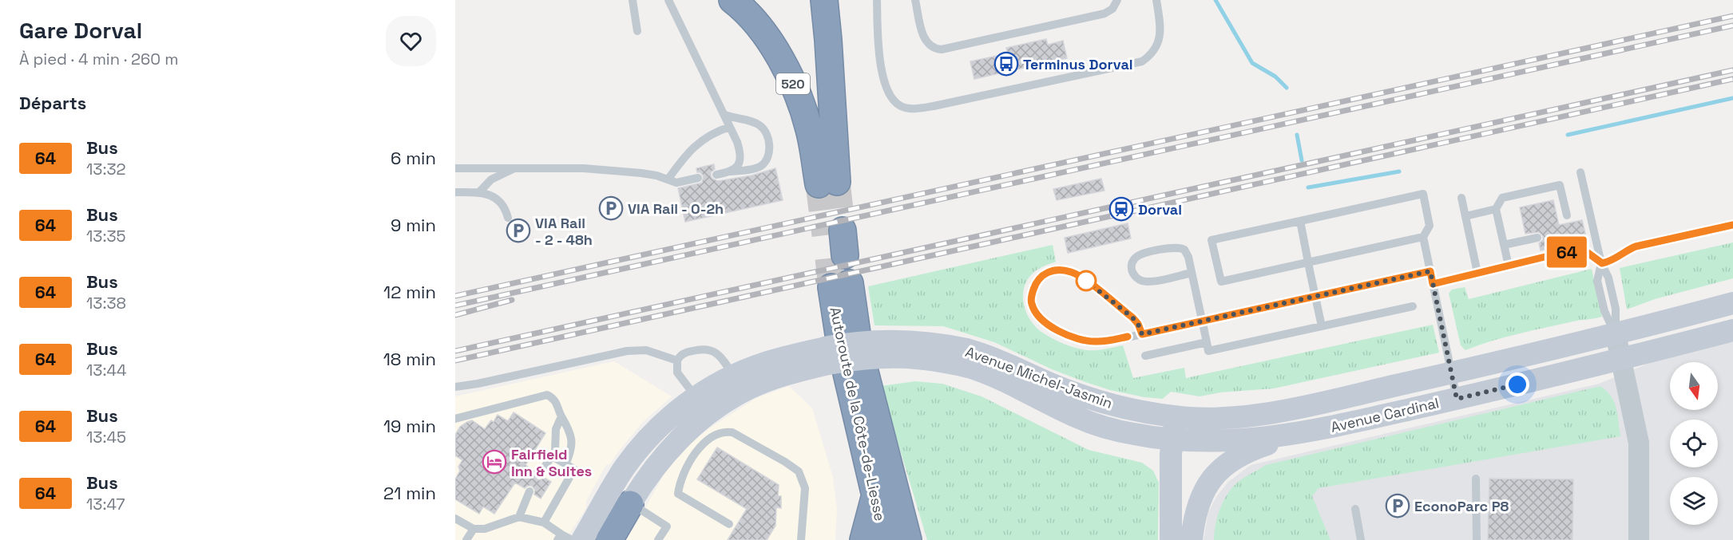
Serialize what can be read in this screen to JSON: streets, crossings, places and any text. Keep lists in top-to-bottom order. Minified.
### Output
{"streets":{"highway":["520","Autoroute de la Côte-de-Liesse"],"main road":["Avenue Michel-Jasmin","Avenue Cardinal"]},"crossings":[["Avenue Michel-Jasmin","Avenue Cardinal"]],"places":{"bus stop":["Terminus Dorval"],"parking":["VIA Rail - 0-2h","VIA Rail - 2 - 48h","EconoParc P8"],"station":["Dorval"],"hotel":["Fairfield Inn & Suites"]},"lines":["bus line 64"],"north":"bottom","page":{"heading":[["Gare Dorval","À pied · 4 min · 260 m"],"Départs"],"on_map":"64","list":[{"mark":"64","name":"Bus","note":"13:32","value":"6 min"},{"mark":"64","name":"Bus","note":"13:35","value":"9 min"},{"mark":"64","name":"Bus","note":"13:38","value":"12 min"},{"mark":"64","name":"Bus","note":"13:44","value":"18 min"},{"mark":"64","name":"Bus","note":"13:45","value":"19 min"},{"mark":"64","name":"Bus","note":"13:47","value":"21 min"}]}}
